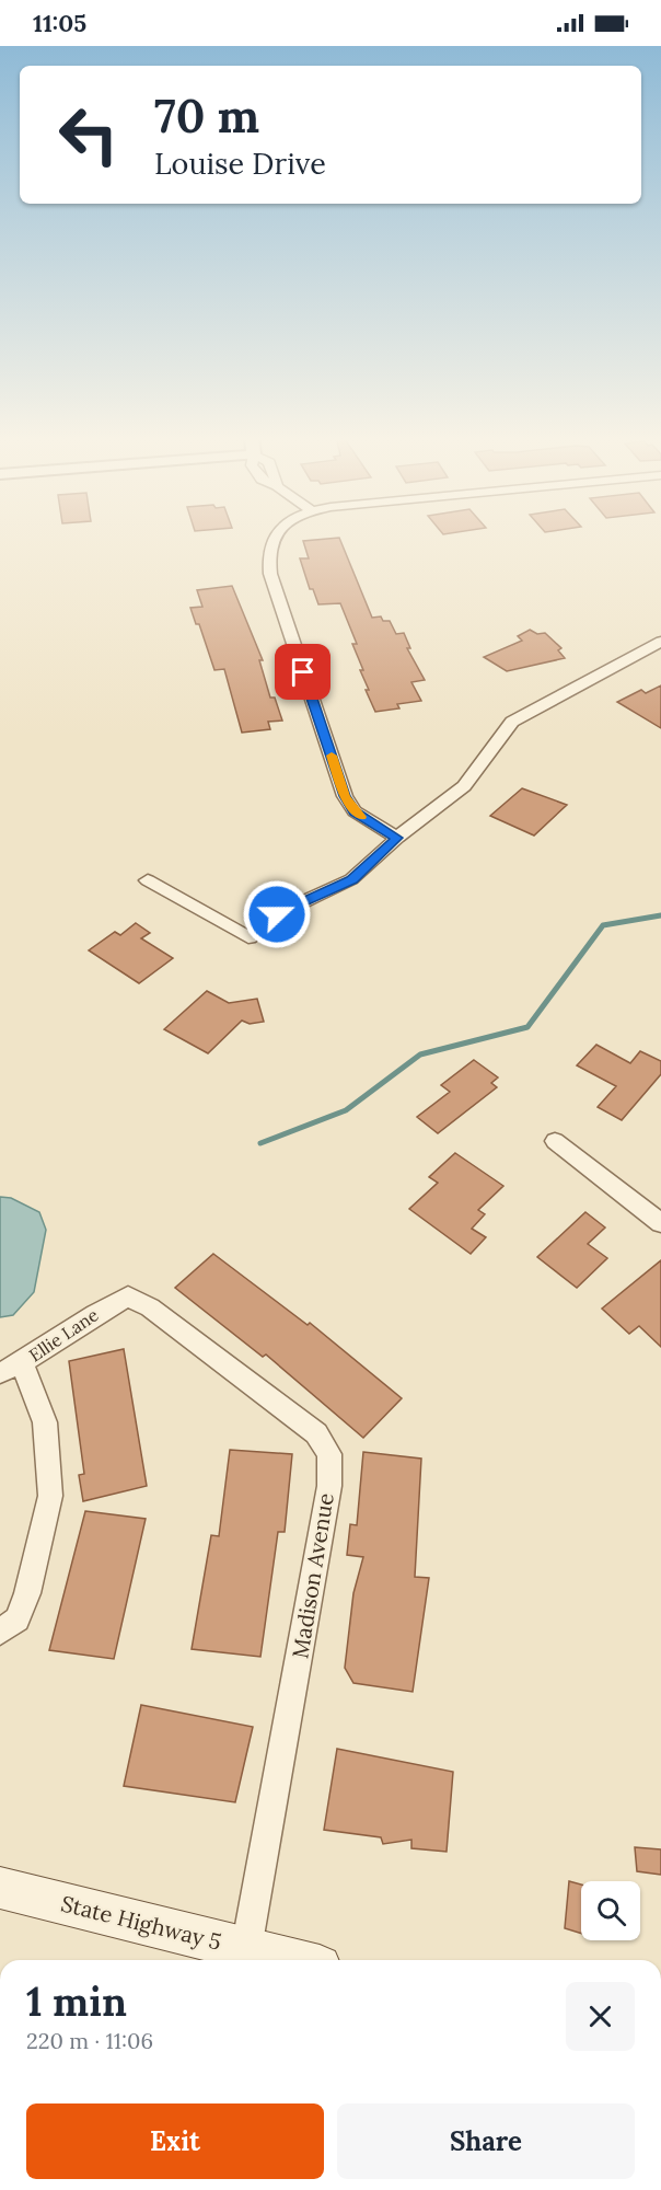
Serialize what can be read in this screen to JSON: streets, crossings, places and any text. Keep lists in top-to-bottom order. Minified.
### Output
{"streets":{"main road":["State Highway 5"],"street":["Ellie Lane","Madison Avenue"]},"crossings":[["Ellie Lane","Madison Avenue"],["Madison Avenue","State Highway 5"]],"page":{"status":"11:05","turn":["70 m","Louise Drive"],"heading":["1 min","220 m · 11:06"],"buttons":["Exit","Share"]}}
